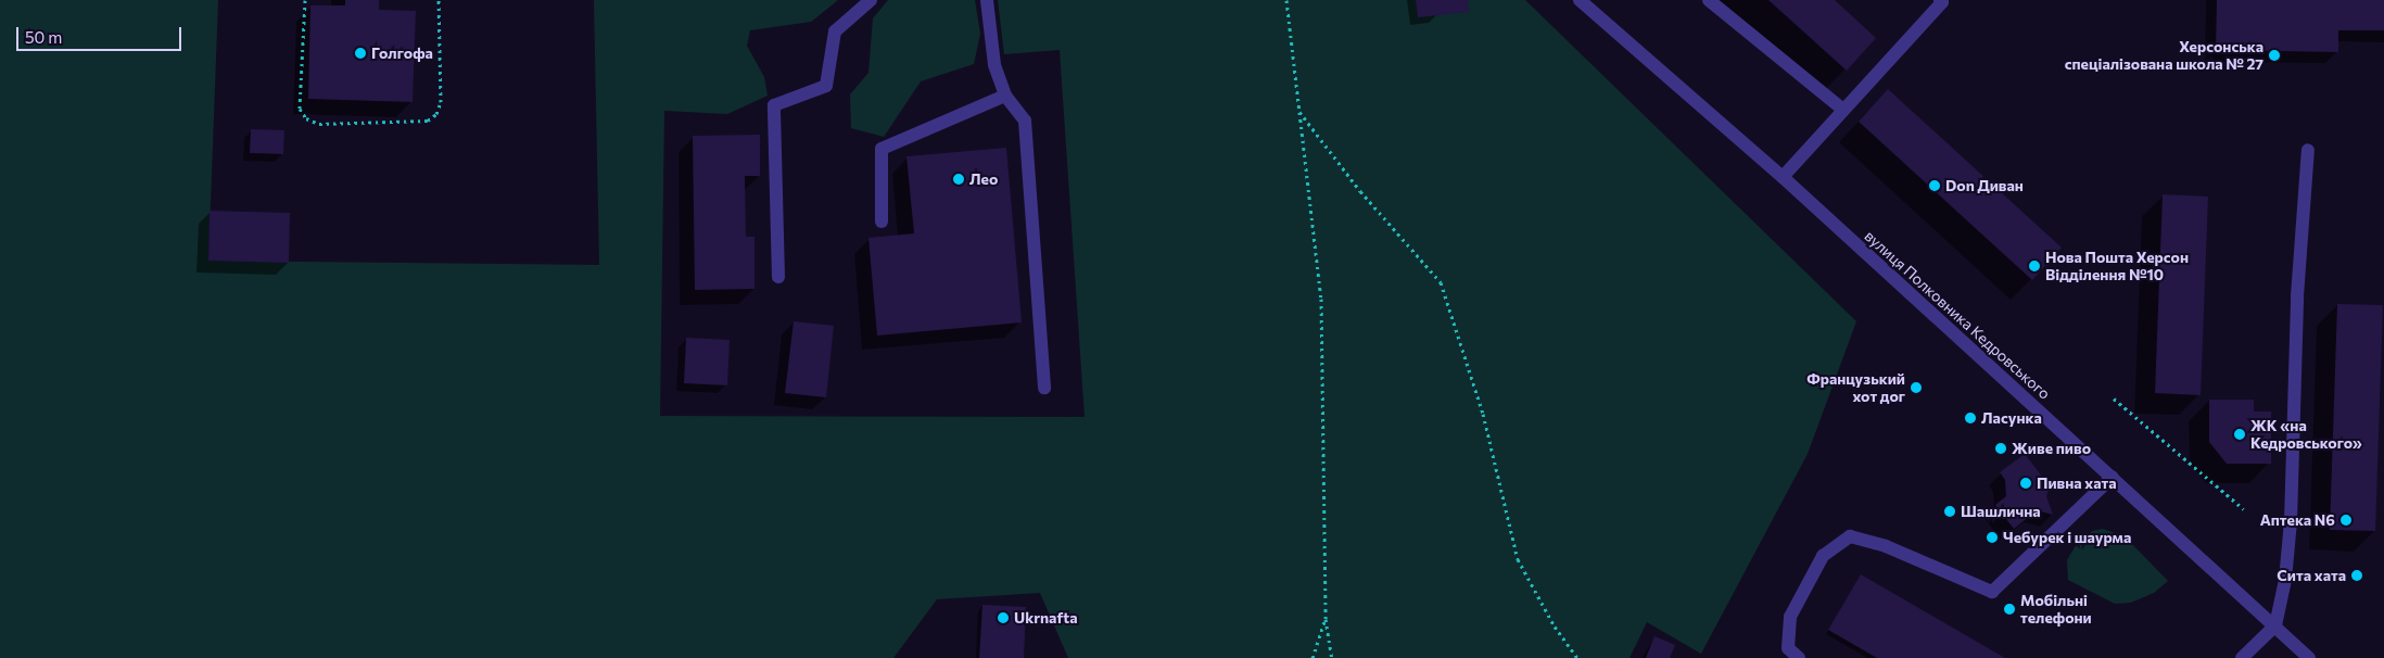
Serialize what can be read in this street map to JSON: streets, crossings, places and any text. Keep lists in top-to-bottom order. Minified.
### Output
{"streets":{"street":["вулиця Полковника Кедровського"]},"places":["Голгофа","Херсонська спеціалізована школа № 27","Лео","Don Диван","Нова Пошта Херсон Відділення №10","Французький хот дог","Ласунка","ЖК «на Кедровського»","Живе пиво","Пивна хата","Шашлична","Аптека N6","Чебурек і шаурма","Сита хата","Мобільні телефони","Ukrnafta"],"scale_bar":"50 m"}
